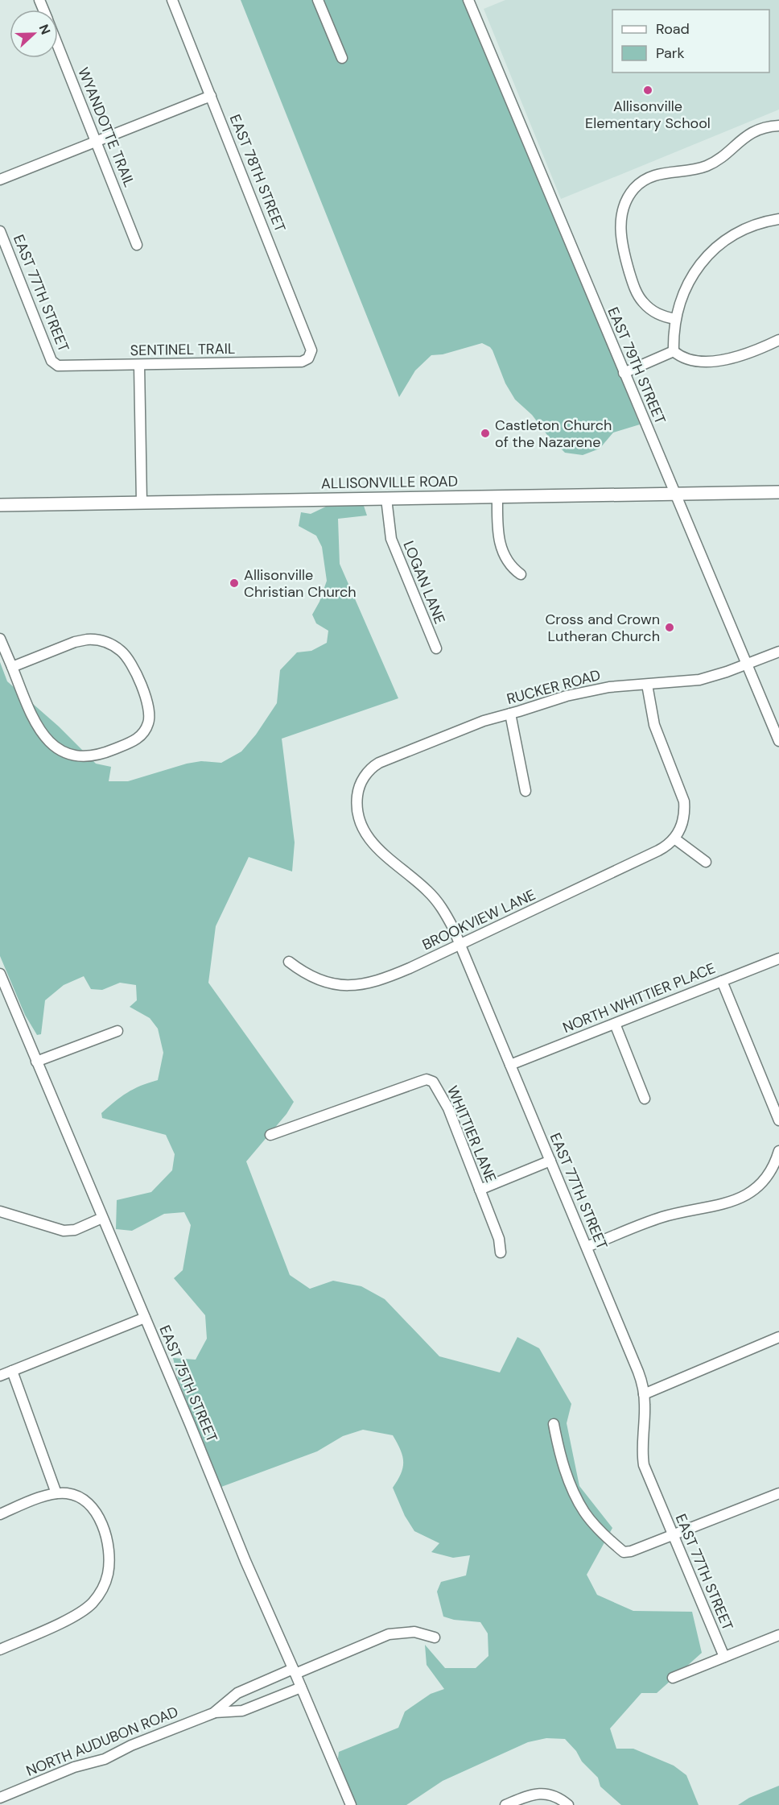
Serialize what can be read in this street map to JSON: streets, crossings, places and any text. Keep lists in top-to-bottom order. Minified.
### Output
{"streets":{"main road":["ALLISONVILLE ROAD"],"street":["WYANDOTTE TRAIL","EAST 78TH STREET","EAST 77TH STREET","SENTINEL TRAIL","EAST 79TH STREET","LOGAN LANE","RUCKER ROAD","BROOKVIEW LANE","NORTH WHITTIER PLACE","WHITTIER LANE","EAST 75TH STREET","NORTH AUDUBON ROAD"]},"crossings":[["EAST 78TH STREET","SENTINEL TRAIL"],["EAST 77TH STREET","SENTINEL TRAIL"],["EAST 77TH STREET","RUCKER ROAD"],["EAST 77TH STREET","BROOKVIEW LANE"],["EAST 77TH STREET","NORTH WHITTIER PLACE"],["EAST 79TH STREET","ALLISONVILLE ROAD"],["EAST 79TH STREET","RUCKER ROAD"],["ALLISONVILLE ROAD","LOGAN LANE"],["EAST 75TH STREET","NORTH AUDUBON ROAD"]],"places":["Allisonville Elementary School","Castleton Church of the Nazarene","Allisonville Christian Church","Cross and Crown Lutheran Church"],"legend":["Road","Park"],"north":"right"}
